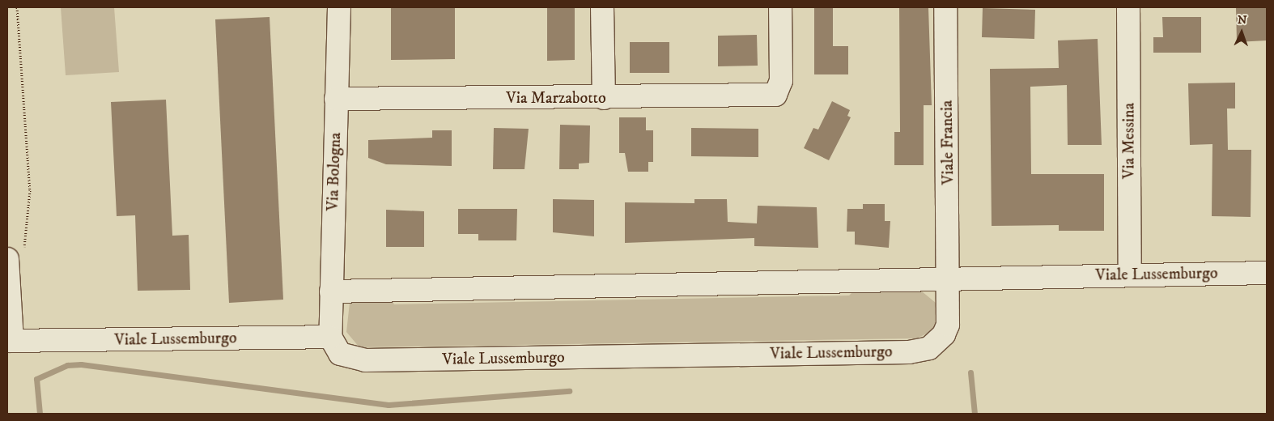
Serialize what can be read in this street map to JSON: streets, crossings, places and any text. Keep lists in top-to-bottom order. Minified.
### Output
{"streets":{"street":["Via Marzabotto","Via Messina","Viale Francia","Via Bologna","Viale Lussemburgo"]},"crossings":[["Via Marzabotto","Via Bologna"],["Via Messina","Viale Lussemburgo"],["Viale Francia","Viale Lussemburgo"],["Via Bologna","Viale Lussemburgo"]],"north":"top"}
